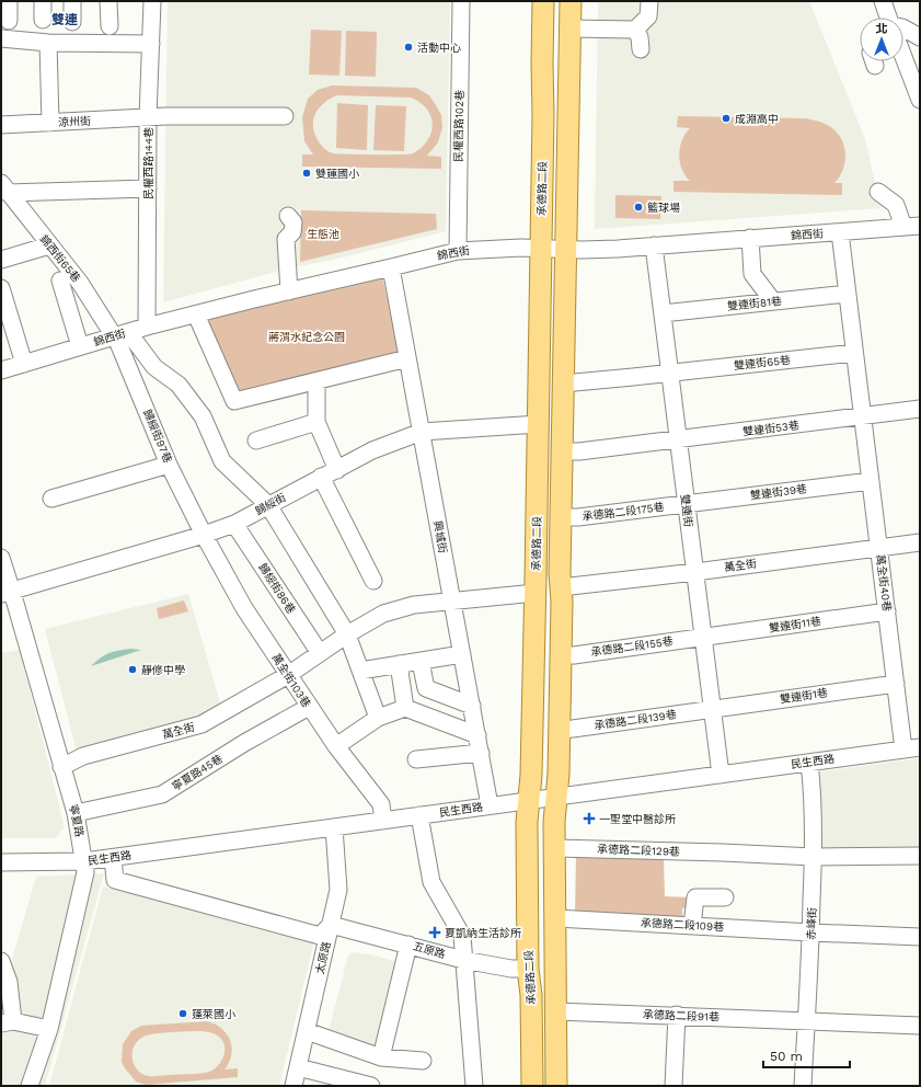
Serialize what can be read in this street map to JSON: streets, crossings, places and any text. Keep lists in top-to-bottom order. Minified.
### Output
{"streets":{"main road":["承德路二段"],"street":["涼州街","民權西路102巷","民權西路144巷","錦西街","錦西街65巷","雙連街81巷","雙連街65巷","雙連街53巷","歸綏街97巷","雙連街39巷","歸綏街","雙連街","承德路二段175巷","興城街","萬全街","萬全街40巷","歸綏街86巷","雙連街11巷","承德路二段155巷","萬全街103巷","雙連街1巷","承德路二段139巷","民生西路","寧夏路45巷","寧夏路","承德路二段129巷","赤峰街","承德路二段109巷","五原路","太原路","承德路二段91巷"]},"crossings":[["涼州街","民權西路144巷"],["民權西路102巷","錦西街"],["民權西路144巷","錦西街"],["承德路二段","錦西街"],["承德路二段","歸綏街"],["承德路二段","民生西路"],["承德路二段","五原路"],["錦西街","錦西街65巷"],["錦西街","歸綏街97巷"],["錦西街","雙連街"],["錦西街","興城街"],["錦西街","萬全街40巷"],["錦西街65巷","歸綏街97巷"],["雙連街81巷","雙連街"],["雙連街81巷","萬全街40巷"],["雙連街65巷","雙連街"],["雙連街65巷","萬全街40巷"],["雙連街53巷","雙連街"],["雙連街53巷","萬全街40巷"],["歸綏街97巷","歸綏街"],["歸綏街97巷","萬全街103巷"],["雙連街39巷","雙連街"],["雙連街39巷","承德路二段175巷"],["雙連街39巷","萬全街40巷"],["歸綏街","興城街"],["歸綏街","歸綏街86巷"],["歸綏街","萬全街103巷"],["歸綏街","寧夏路"],["雙連街","承德路二段175巷"],["雙連街","萬全街"],["雙連街","雙連街11巷"],["雙連街","承德路二段155巷"],["雙連街","雙連街1巷"],["雙連街","承德路二段139巷"],["雙連街","民生西路"],["興城街","民生西路"],["萬全街","萬全街40巷"],["萬全街","歸綏街86巷"],["萬全街","萬全街103巷"],["萬全街","寧夏路"],["萬全街40巷","雙連街11巷"],["萬全街40巷","雙連街1巷"],["萬全街40巷","民生西路"],["雙連街11巷","承德路二段155巷"],["萬全街103巷","民生西路"],["萬全街103巷","寧夏路45巷"],["雙連街1巷","承德路二段139巷"],["民生西路","寧夏路"],["民生西路","赤峰街"],["民生西路","太原路"],["寧夏路45巷","寧夏路"],["承德路二段129巷","赤峰街"],["赤峰街","承德路二段109巷"],["赤峰街","承德路二段91巷"],["五原路","太原路"]],"districts":["雙連"],"parks":["生態池","蔣渭水紀念公園"],"places":{"other":["活動中心","成淵高中","雙蓮國小","籃球場","靜修中學","蓬萊國小"],"health":["一聖堂中醫診所","夏凱納生活診所"]},"scale_bar":"50 m","north":"top"}
